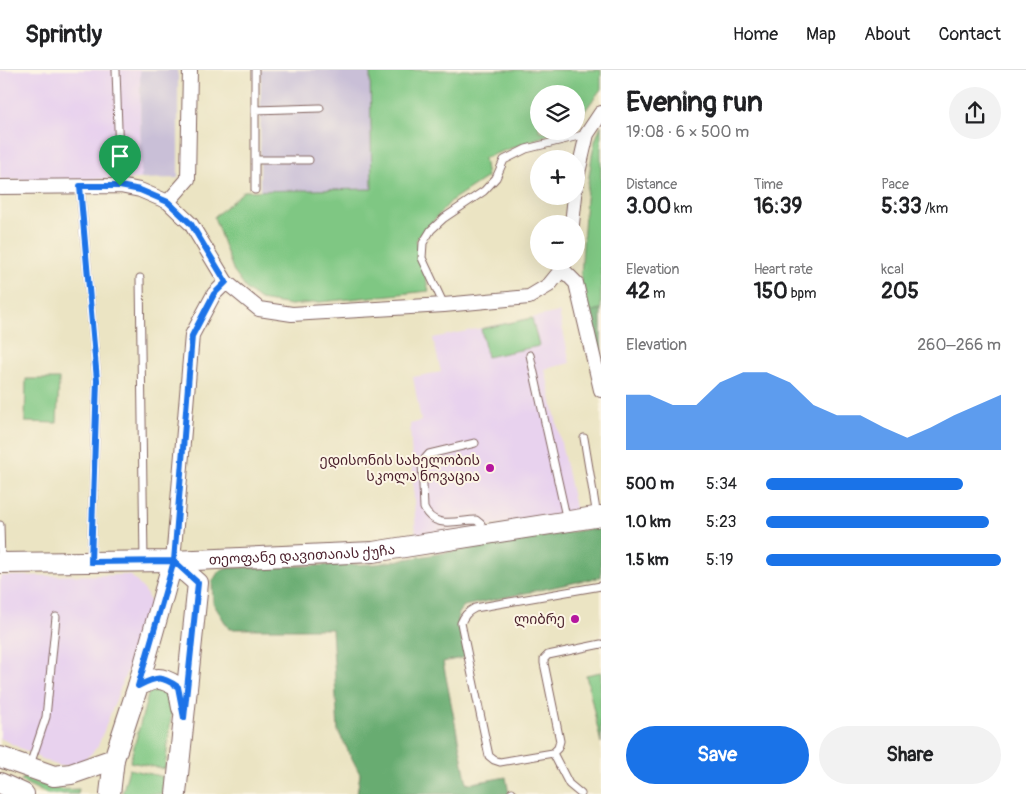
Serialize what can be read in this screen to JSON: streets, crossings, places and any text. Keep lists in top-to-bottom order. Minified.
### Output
{"streets":{"main road":["თეოფანე დავითაიას ქუჩა"]},"places":["ედისონის სახელობის სკოლა ნოვაცია","ლიბრე"],"page":{"header":"Sprintly","nav":["Home","Map","About","Contact"],"heading":["Evening run","19:08 · 6 × 500 m"],"map_buttons":["+","−"],"stats":[["Distance","3.00 km"],["Time","16:39"],["Pace","5:33 /km"],["Elevation","42 m"],["Heart rate","150 bpm"],["kcal","205"]],"chart":["Elevation","260–266 m"],"list":[{"name":"500 m","note":"5:34"},{"name":"1.0 km","note":"5:23"},{"name":"1.5 km","note":"5:19"}],"buttons":["Save","Share"]}}
